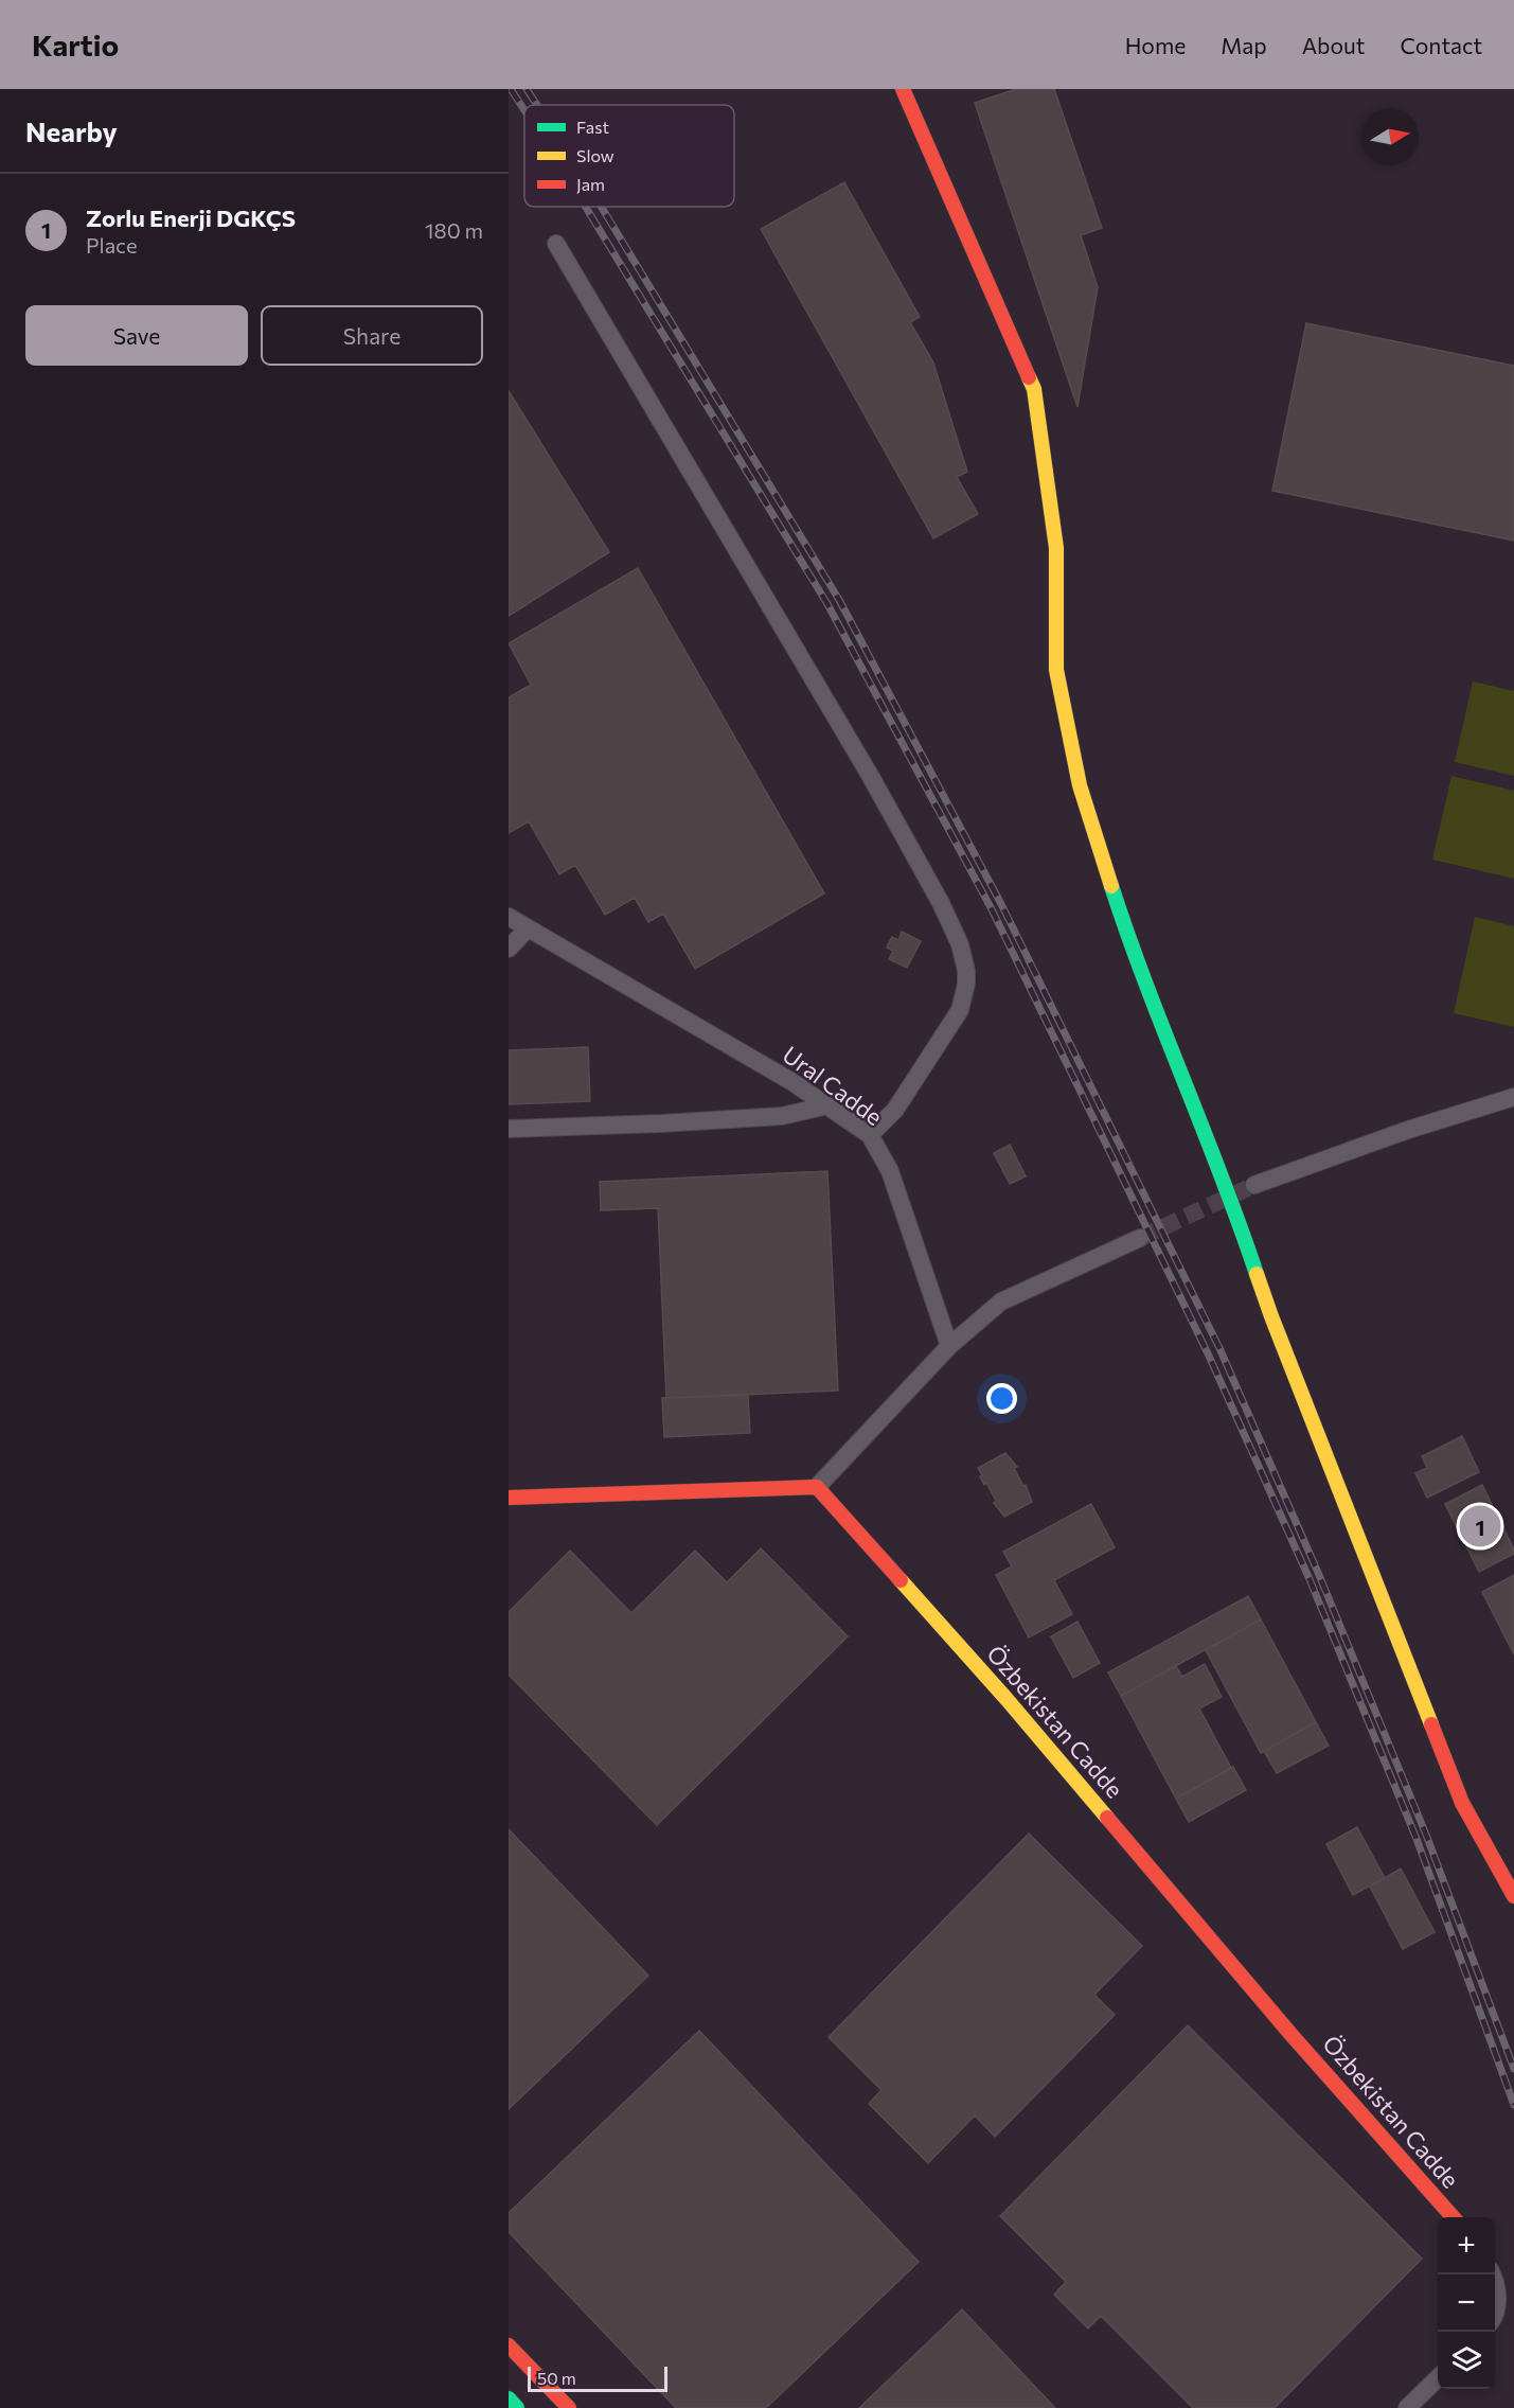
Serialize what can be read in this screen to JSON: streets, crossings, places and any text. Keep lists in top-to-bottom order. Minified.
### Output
{"streets":{"street":["Ural Cadde","Özbekistan Cadde"]},"legend":["Fast","Slow","Jam"],"scale_bar":"50 m","north":"right","page":{"header":"Kartio","nav":["Home","Map","About","Contact"],"heading":"Nearby","list":[{"mark":"1","name":"Zorlu Enerji DGKÇS","note":"Place","value":"180 m"}],"buttons":["Save","Share"],"pins":"1","map_buttons":["+","−"],"scale":"50 m"}}
